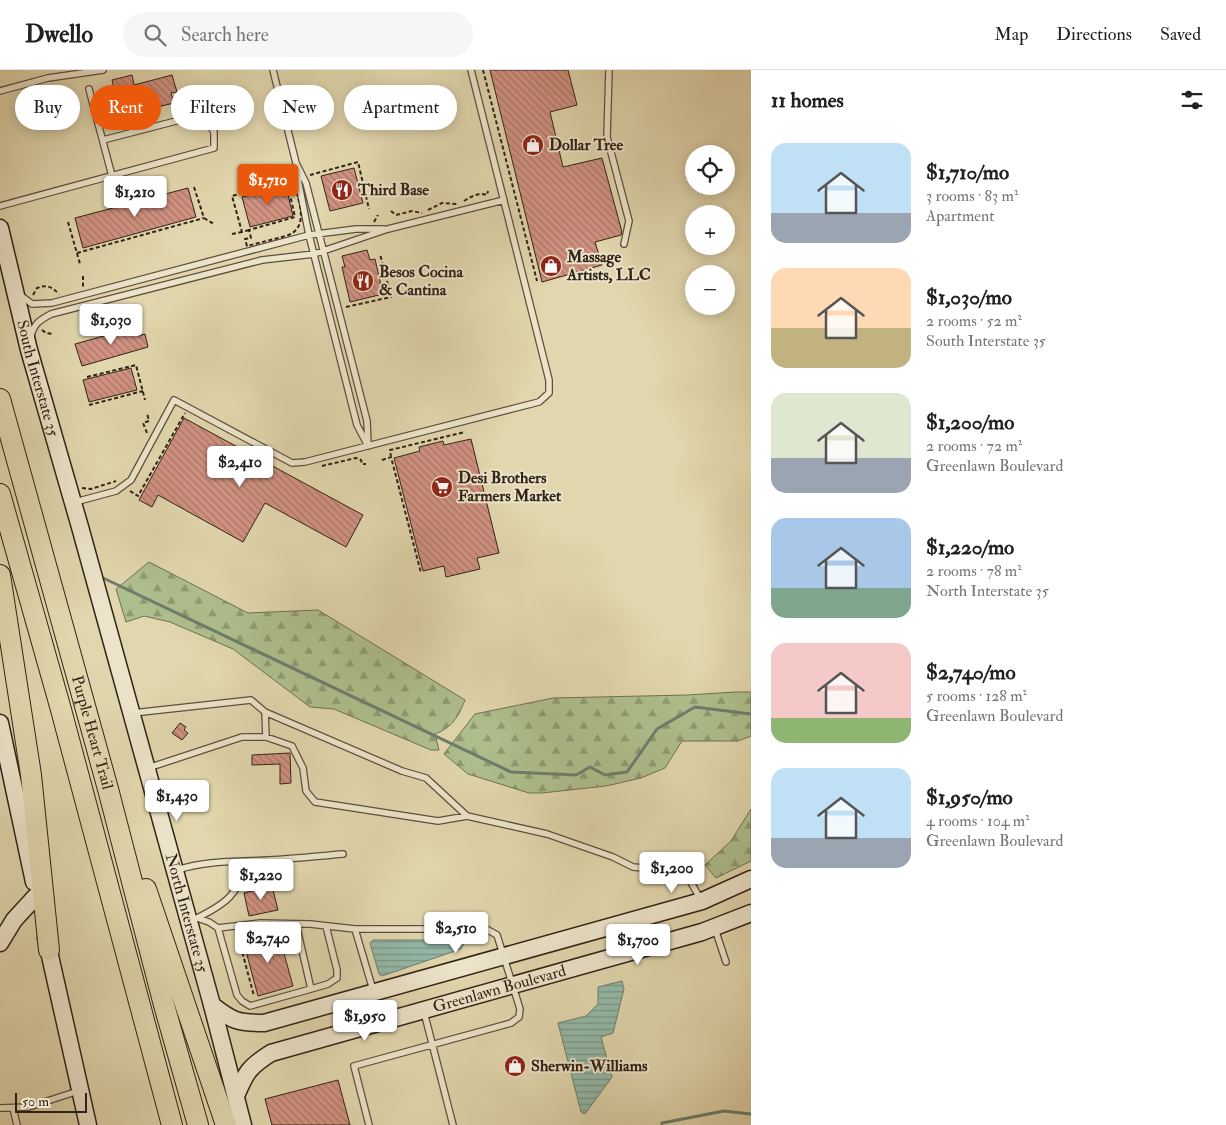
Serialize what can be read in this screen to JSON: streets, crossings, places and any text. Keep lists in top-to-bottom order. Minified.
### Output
{"streets":{"highway":["Purple Heart Trail"],"main road":["South Interstate 35","North Interstate 35","Greenlawn Boulevard"]},"crossings":[["South Interstate 35","North Interstate 35"],["North Interstate 35","Greenlawn Boulevard"]],"places":{"shop":["Dollar Tree","Massage Artists, LLC","Sherwin-Williams"],"restaurant":["Third Base","Besos Cocina & Cantina"],"supermarket":["Desi Brothers Farmers Market"]},"scale_bar":"50 m","page":{"header":"Dwello","search":"Search here","nav":["Map","Directions","Saved"],"heading":"11 homes","chip":["Buy","Rent","Filters","New","Apartment"],"list":[{"name":"$1,710/mo","note":"3 rooms · 83 m² · Apartment"},{"name":"$1,030/mo","note":"2 rooms · 52 m² · South Interstate 35"},{"name":"$1,200/mo","note":"2 rooms · 72 m² · Greenlawn Boulevard"},{"name":"$1,220/mo","note":"2 rooms · 78 m² · North Interstate 35"},{"name":"$2,740/mo","note":"5 rooms · 128 m² · Greenlawn Boulevard"},{"name":"$1,950/mo","note":"4 rooms · 104 m² · Greenlawn Boulevard"}],"map_buttons":["+","−"],"price":["$1,710","$1,210","$1,030","$2,410","$1,430","$1,200","$1,220","$2,510","$2,740","$1,700","$1,950"],"scale":"50 m"}}
